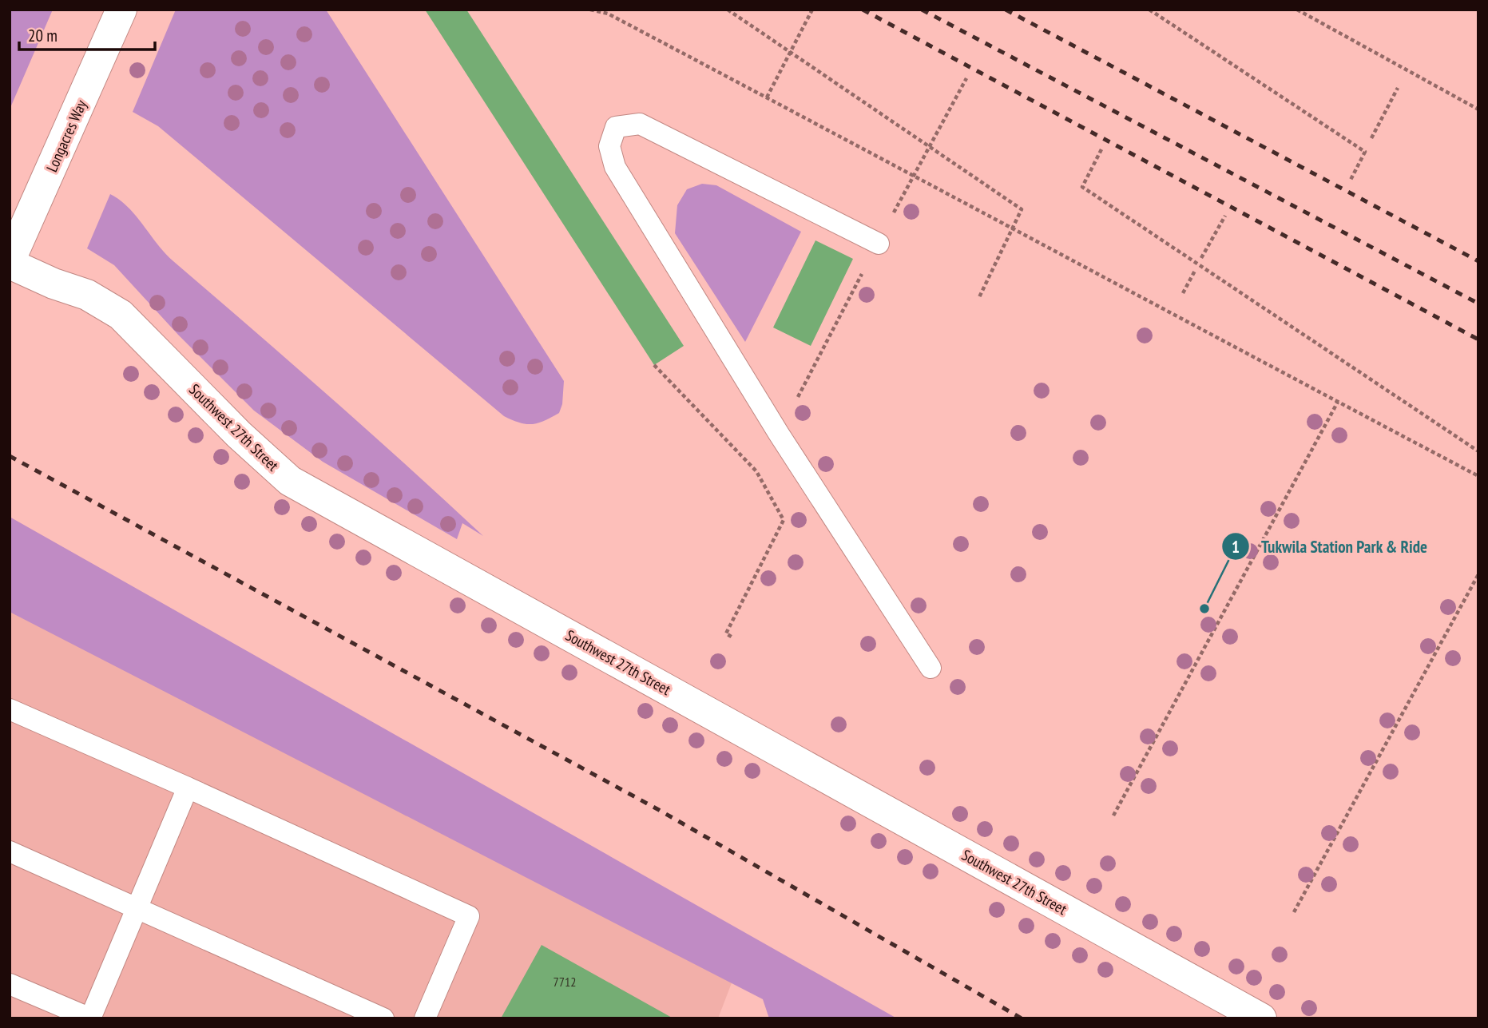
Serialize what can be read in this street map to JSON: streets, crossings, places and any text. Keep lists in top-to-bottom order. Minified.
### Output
{"streets":{"street":["Longacres Way","Southwest 27th Street"]},"crossings":[["Longacres Way","Southwest 27th Street"]],"places":["Tukwila Station Park & Ride"],"house_numbers":["7712"],"scale_bar":"20 m"}
